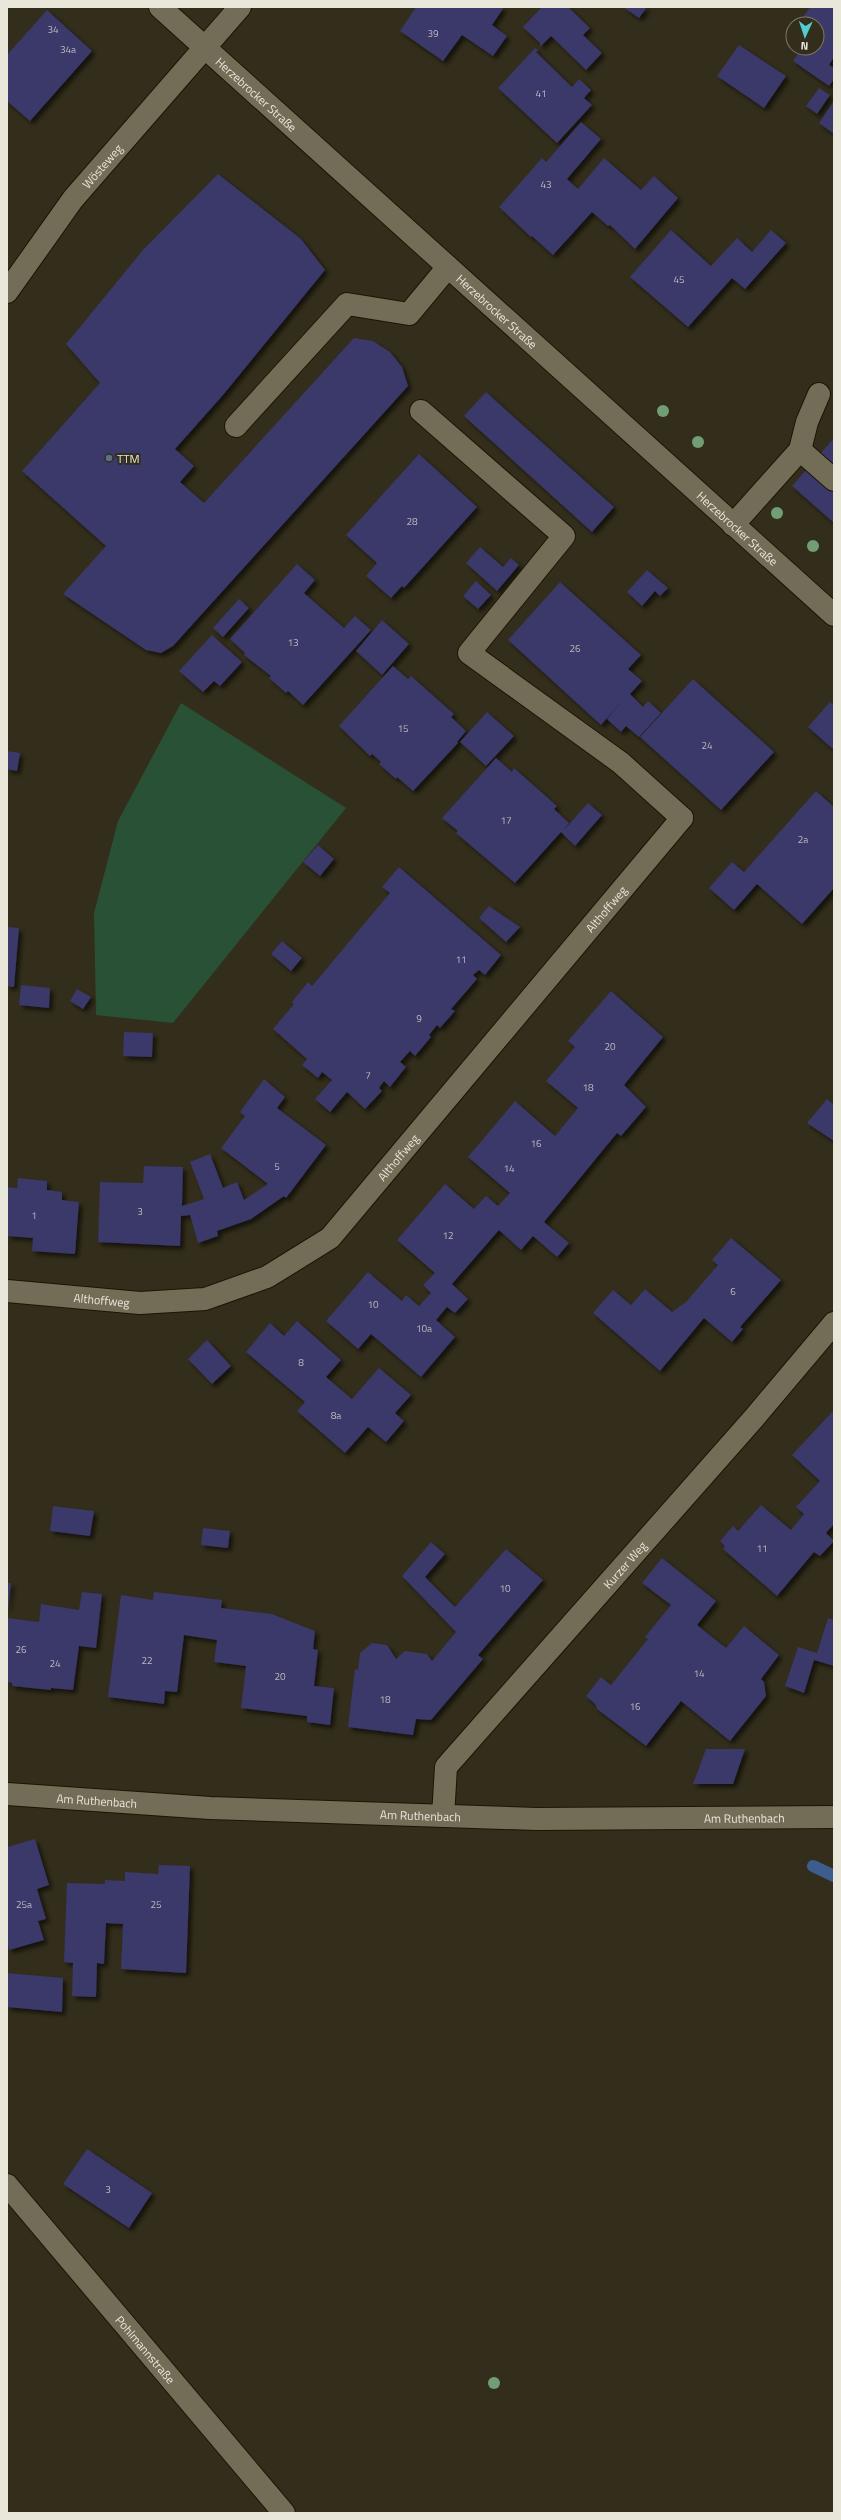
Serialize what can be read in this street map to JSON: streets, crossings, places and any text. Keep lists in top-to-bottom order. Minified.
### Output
{"streets":{"street":["Herzebrocker Straße","Wösteweg","Althoffweg","Kurzer Weg","Am Ruthenbach","Pohlmannstraße"]},"crossings":[["Herzebrocker Straße","Wösteweg"],["Kurzer Weg","Am Ruthenbach"]],"places":["TTM"],"house_numbers":["34","39","34a","41","43","45","28","13","26","15","24","17","2a","11","9","20","7","18","16","5","14","3","1","12","6","10","10a","8","8a","11","10","26","22","24","14","20","18","16","25a","25","3"],"north":"bottom"}
